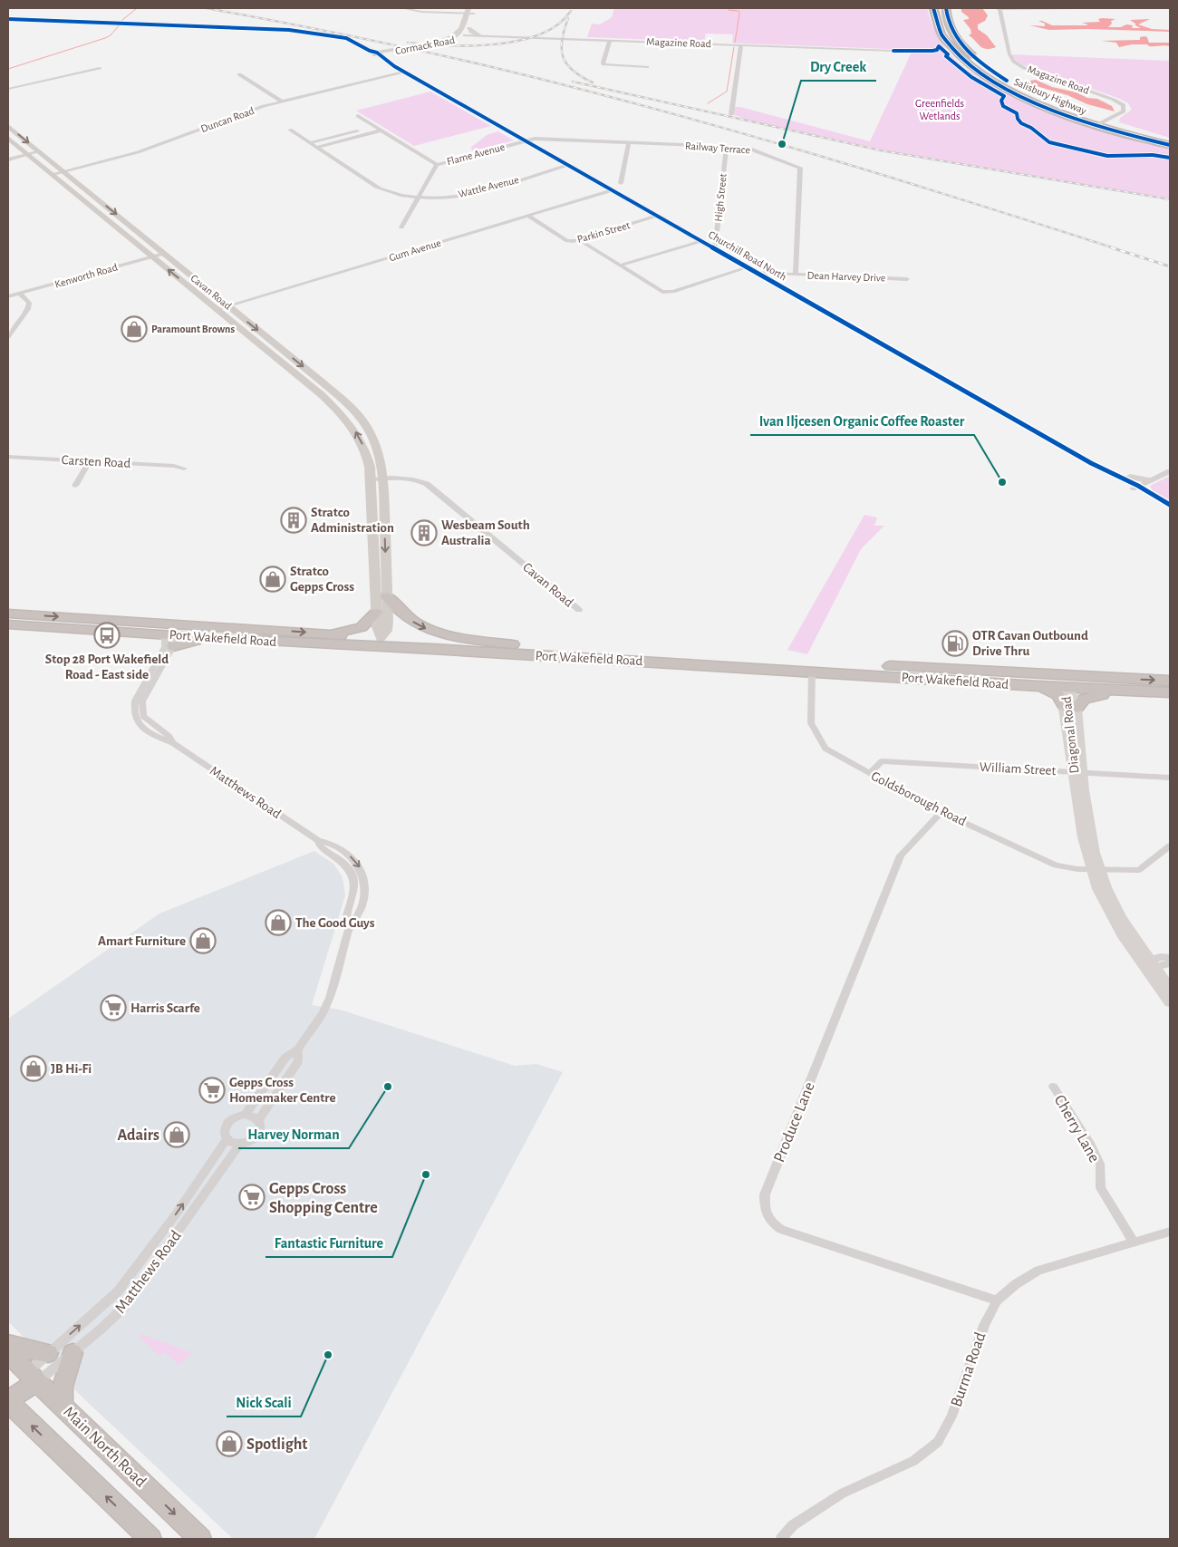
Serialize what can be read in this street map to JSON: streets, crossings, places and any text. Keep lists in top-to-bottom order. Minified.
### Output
{"streets":{"highway":["Salisbury Highway","Port Wakefield Road","Main North Road"],"main road":["Cavan Road"],"street":["Magazine Road","Cormack Road","Duncan Road","Railway Terrace","Flame Avenue","Wattle Avenue","High Street","Parkin Street","Gum Avenue","Churchill Road North","Kenworth Road","Dean Harvey Drive","Carsten Road","Diagonal Road","William Street","Matthews Road","Goldsborough Road","Produce Lane","Cherry Lane","Burma Road"]},"crossings":[["Magazine Road","Cormack Road"],["Magazine Road","Salisbury Highway"],["Cormack Road","Churchill Road North"],["Duncan Road","Churchill Road North"],["Duncan Road","Cavan Road"],["Railway Terrace","Flame Avenue"],["Railway Terrace","High Street"],["Railway Terrace","Churchill Road North"],["Railway Terrace","Dean Harvey Drive"],["Flame Avenue","Churchill Road North"],["Wattle Avenue","Churchill Road North"],["High Street","Churchill Road North"],["Parkin Street","Gum Avenue"],["Parkin Street","Churchill Road North"],["Gum Avenue","Churchill Road North"],["Gum Avenue","Cavan Road"],["Churchill Road North","Dean Harvey Drive"],["Kenworth Road","Cavan Road"],["Cavan Road","Port Wakefield Road"],["Port Wakefield Road","Diagonal Road"],["Port Wakefield Road","Matthews Road"],["Port Wakefield Road","Goldsborough Road"],["Diagonal Road","William Street"],["Diagonal Road","Goldsborough Road"],["William Street","Goldsborough Road"],["Matthews Road","Main North Road"],["Goldsborough Road","Produce Lane"],["Produce Lane","Burma Road"],["Cherry Lane","Burma Road"]],"parks":["Greenfields Wetlands"],"places":{"other":["Dry Creek","Ivan Iljcesen Organic Coffee Roaster","Harvey Norman","Fantastic Furniture","Nick Scali"],"shop":["Paramount Browns","Stratco Gepps Cross","The Good Guys","Amart Furniture","JB Hi-Fi","Adairs","Spotlight"],"building":["Stratco Administration","Wesbeam South Australia"],"bus stop":["Stop 28 Port Wakefield Road - East side"],"fuel station":["OTR Cavan Outbound Drive Thru"],"supermarket":["Harris Scarfe","Gepps Cross Homemaker Centre","Gepps Cross Shopping Centre"]}}
